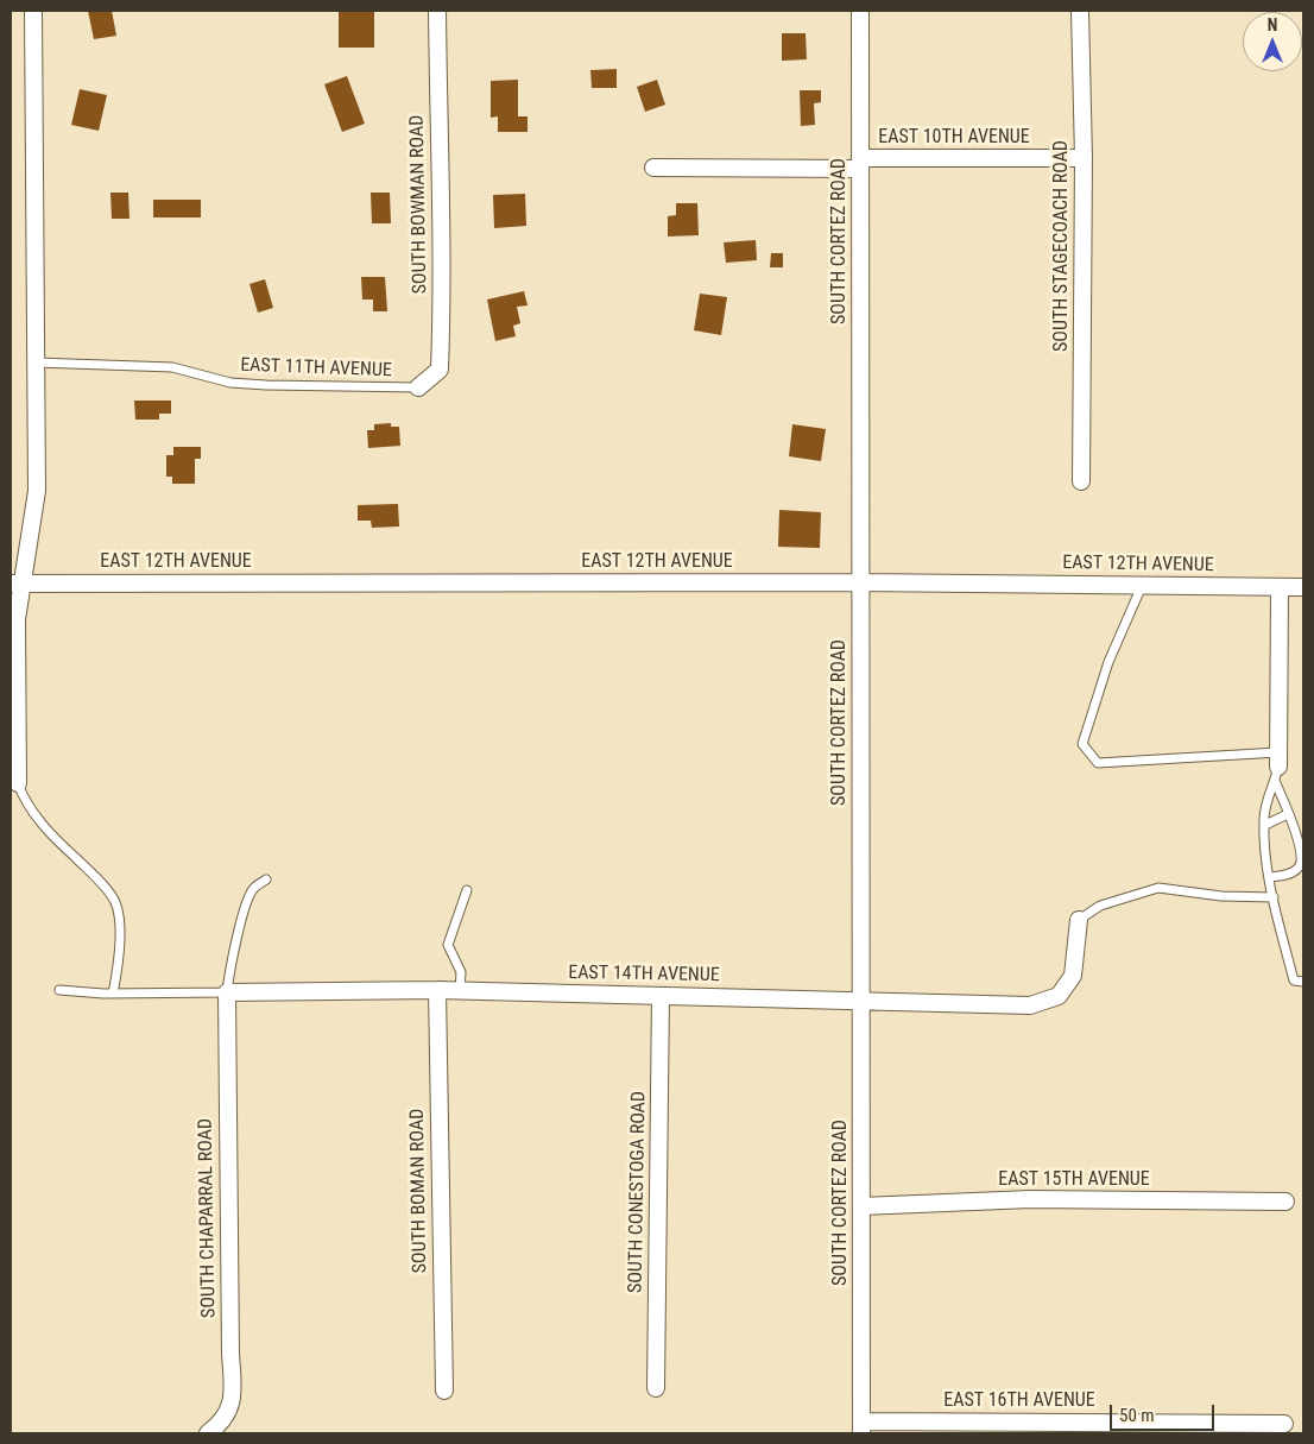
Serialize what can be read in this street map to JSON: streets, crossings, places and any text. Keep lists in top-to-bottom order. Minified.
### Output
{"streets":{"street":["EAST 10TH AVENUE","SOUTH BOWMAN ROAD","SOUTH CORTEZ ROAD","SOUTH STAGECOACH ROAD","EAST 12TH AVENUE","EAST 14TH AVENUE","EAST 15TH AVENUE","SOUTH BOMAN ROAD","SOUTH CONESTOGA ROAD","SOUTH CHAPARRAL ROAD","EAST 16TH AVENUE"],"lane":["EAST 11TH AVENUE"]},"crossings":[["EAST 10TH AVENUE","SOUTH CORTEZ ROAD"],["EAST 10TH AVENUE","SOUTH STAGECOACH ROAD"],["SOUTH BOWMAN ROAD","EAST 11TH AVENUE"],["SOUTH CORTEZ ROAD","EAST 12TH AVENUE"],["SOUTH CORTEZ ROAD","EAST 14TH AVENUE"],["SOUTH CORTEZ ROAD","EAST 15TH AVENUE"],["SOUTH CORTEZ ROAD","EAST 16TH AVENUE"],["EAST 14TH AVENUE","SOUTH BOMAN ROAD"],["EAST 14TH AVENUE","SOUTH CONESTOGA ROAD"],["EAST 14TH AVENUE","SOUTH CHAPARRAL ROAD"]],"scale_bar":"50 m","north":"top"}
